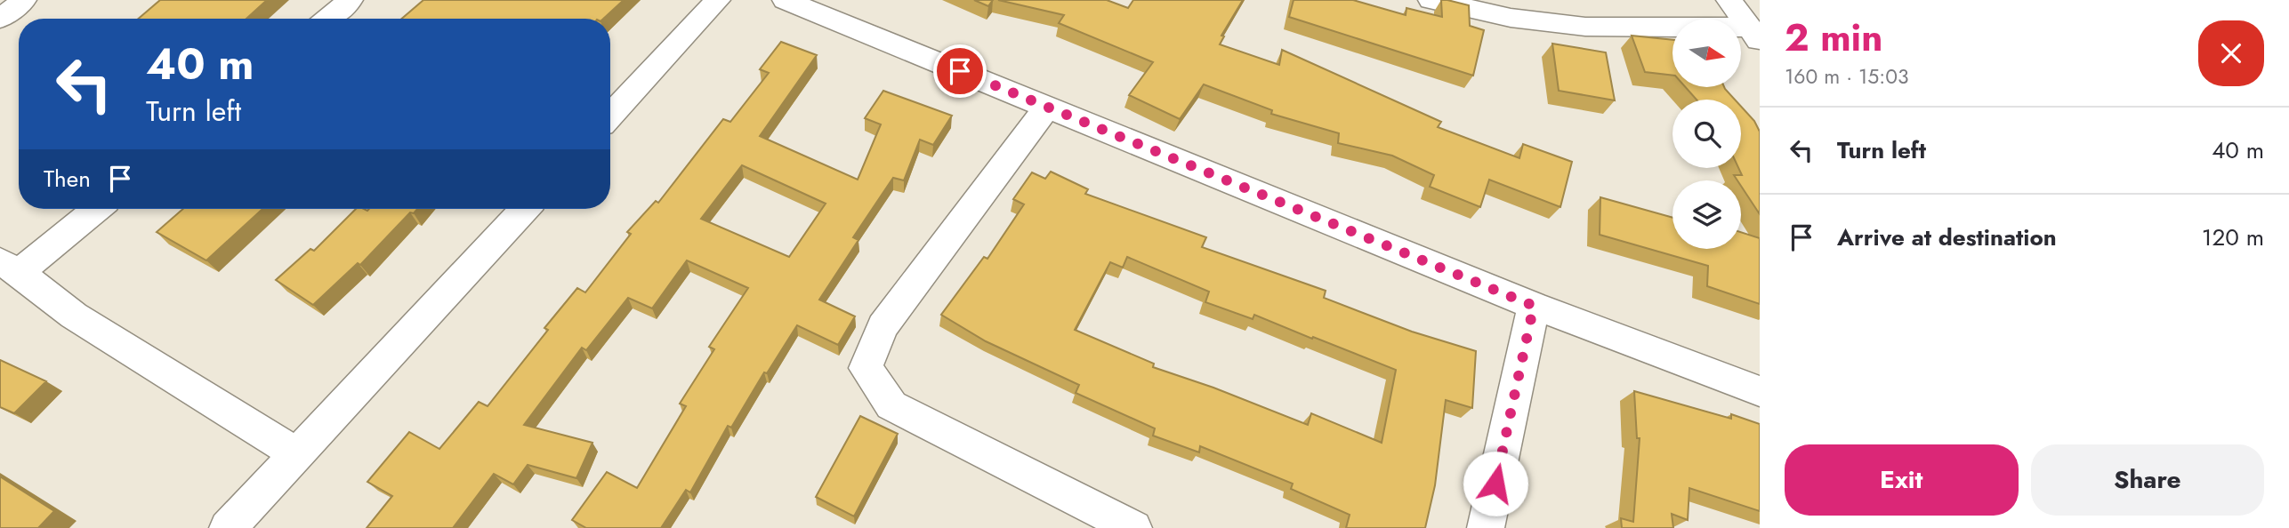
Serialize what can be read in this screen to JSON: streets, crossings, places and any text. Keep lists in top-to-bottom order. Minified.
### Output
{"north":"right","page":{"heading":["2 min","160 m · 15:03"],"turn":["40 m","Turn left"],"list":[{"name":"Turn left","value":"40 m"},{"name":"Arrive at destination","value":"120 m"}],"then":"Then","buttons":["Exit","Share"]}}
